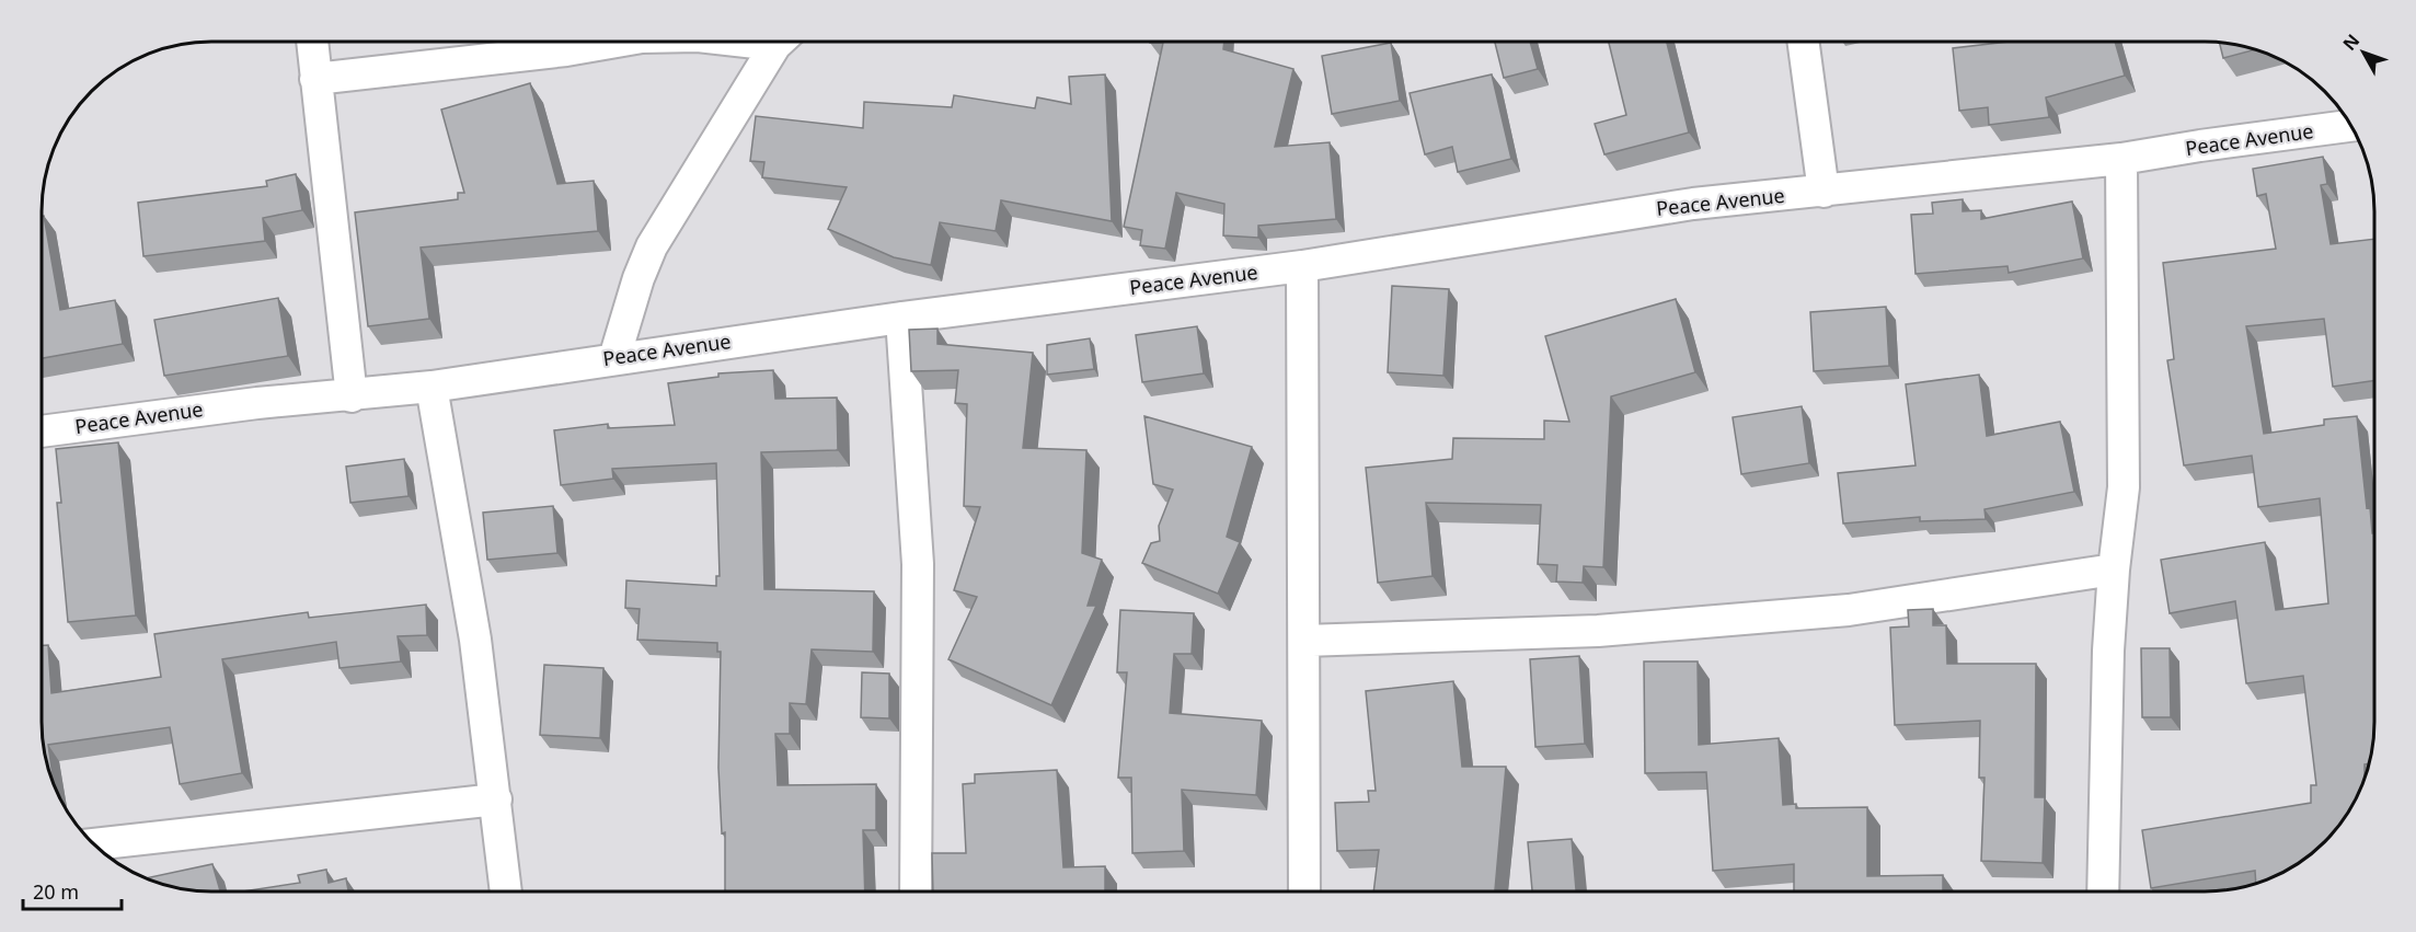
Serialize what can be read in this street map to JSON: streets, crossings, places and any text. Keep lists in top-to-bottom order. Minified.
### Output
{"streets":{"street":["Peace Avenue"]},"scale_bar":"20 m","north":"top left"}
